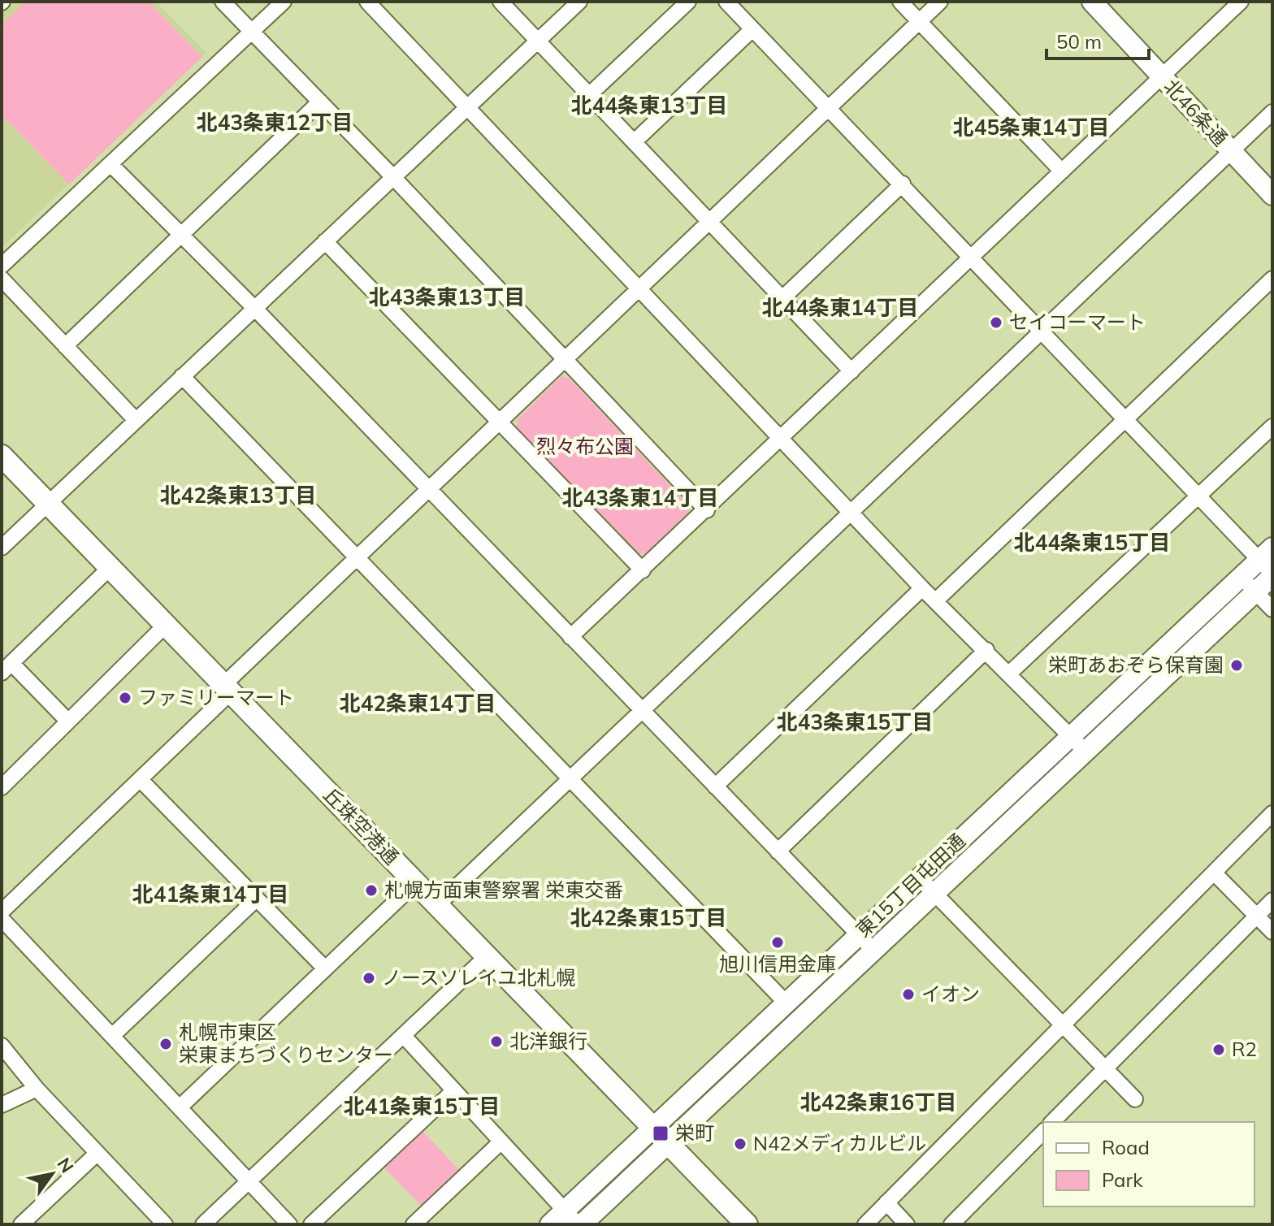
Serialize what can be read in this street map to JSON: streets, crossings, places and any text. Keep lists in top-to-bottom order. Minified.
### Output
{"streets":{"main road":["丘珠空港通"],"street":["北46条通","東15丁目屯田通"]},"crossings":[["丘珠空港通","東15丁目屯田通"]],"districts":["北44条東13丁目","北43条東12丁目","北45条東14丁目","北43条東13丁目","北44条東14丁目","北42条東13丁目","北43条東14丁目","北44条東15丁目","北42条東14丁目","北43条東15丁目","北41条東14丁目","北42条東15丁目","北42条東16丁目","北41条東15丁目"],"parks":["烈々布公園"],"places":{"other":["セイコーマート","栄町あおぞら保育園","ファミリーマート","札幌方面東警察署 栄東交番","旭川信用金庫","ノースソレイユ北札幌","イオン","北洋銀行","札幌市東区 栄東まちづくりセンター","R2","N42メディカルビル"],"transit":["栄町"]},"legend":["Road","Park"],"scale_bar":"50 m","north":"top right"}
